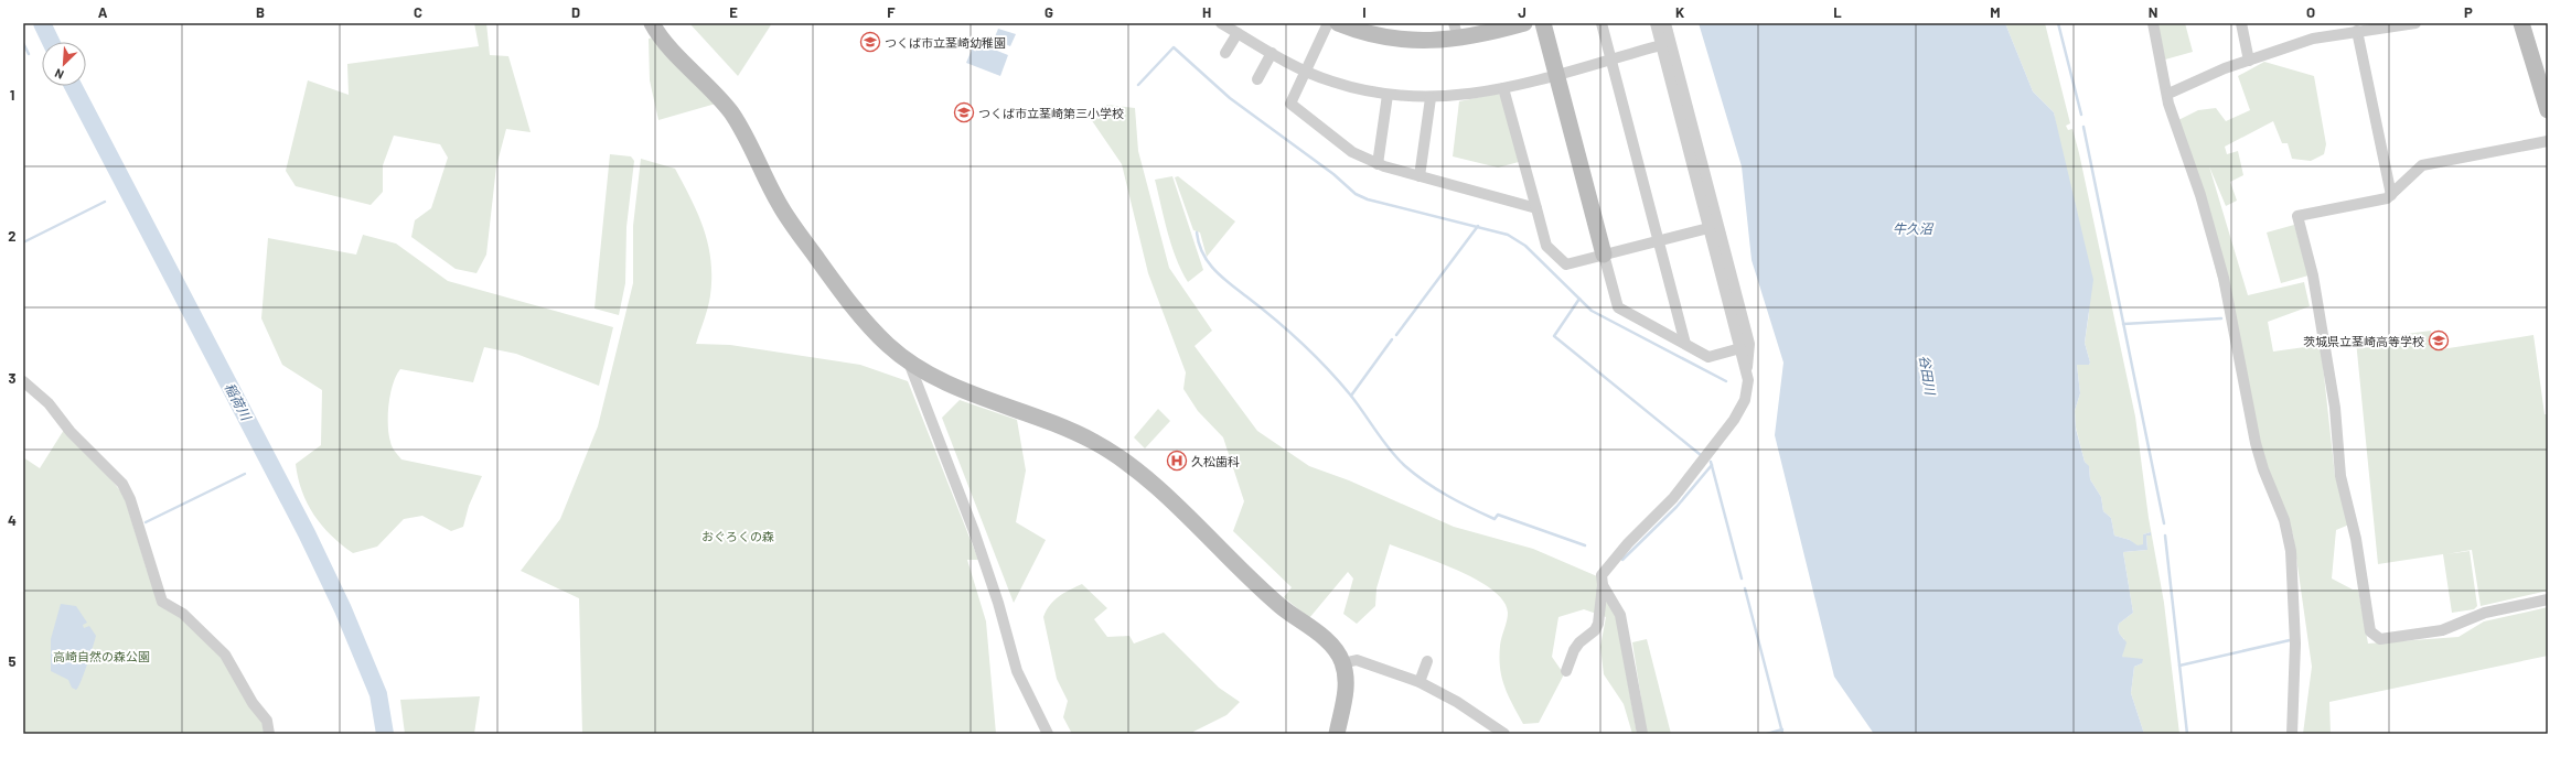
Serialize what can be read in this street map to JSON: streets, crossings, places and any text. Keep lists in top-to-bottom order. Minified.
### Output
{"water":["牛久沼","谷田川","稲荷川"],"parks":["おぐろくの森","高崎自然の森公園"],"places":{"school or university":["つくば市立茎崎幼稚園","つくば市立茎崎第三小学校","茨城県立茎崎高等学校"],"hospital":["久松歯科"]},"north":"bottom left","grid":{"columns":["A","B","C","D","E","F","G","H","I","J","K","L","M","N","O","P"],"rows":["1","2","3","4","5"]}}
